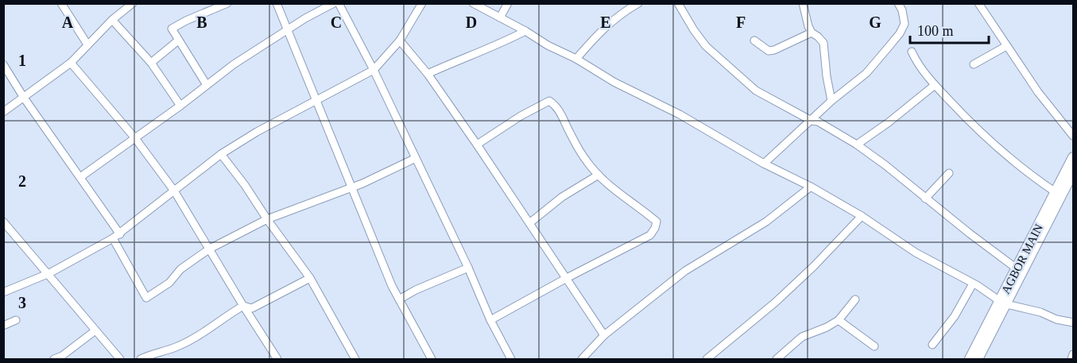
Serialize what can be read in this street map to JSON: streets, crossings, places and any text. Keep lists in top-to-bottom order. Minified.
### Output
{"streets":{"main road":["AGBOR MAIN"]},"scale_bar":"100 m","grid":{"columns":["A","B","C","D","E","F","G"],"rows":["1","2","3"]}}
